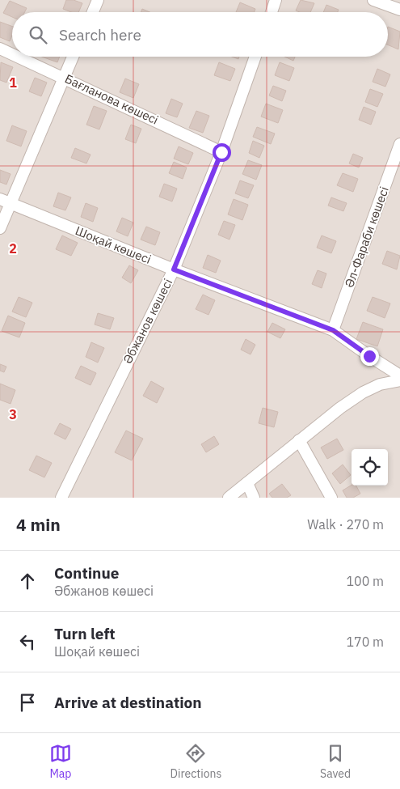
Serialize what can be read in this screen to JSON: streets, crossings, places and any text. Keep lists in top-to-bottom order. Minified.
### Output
{"streets":{"street":["Бағланова көшесі","Әл-Фараби көшесі","Шоқай көшесі","Әбжанов көшесі"]},"crossings":[["Бағланова көшесі","Әбжанов көшесі"],["Әл-Фараби көшесі","Шоқай көшесі"],["Шоқай көшесі","Әбжанов көшесі"]],"page":{"search":"Search here","heading":["4 min","Walk · 270 m"],"list":[["Continue","Әбжанов көшесі","100 m"],["Turn left","Шоқай көшесі","170 m"],"Arrive at destination"],"nav":["Map","Directions","Saved"]},"grid":{"rows":["1","2","3"]}}
